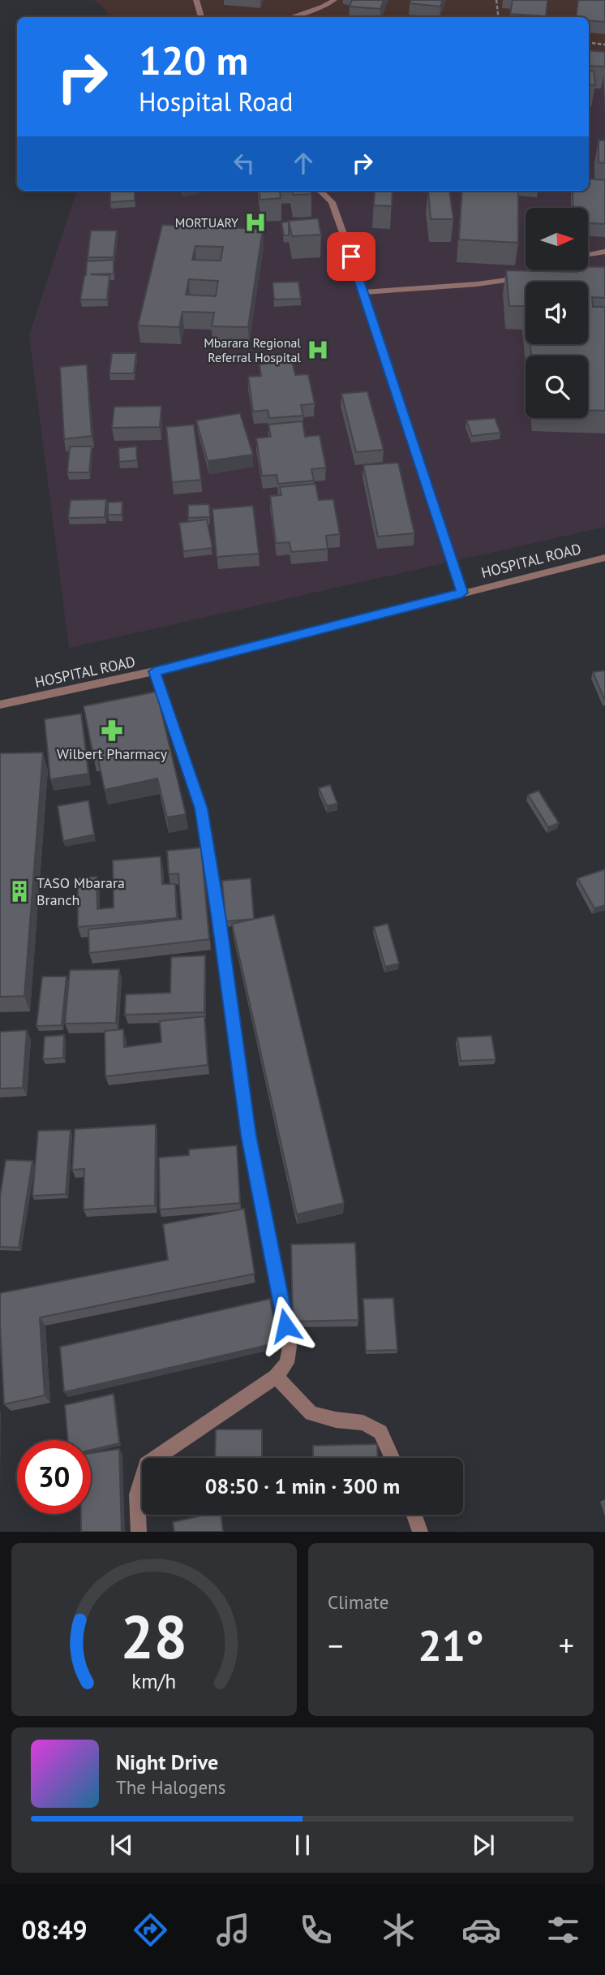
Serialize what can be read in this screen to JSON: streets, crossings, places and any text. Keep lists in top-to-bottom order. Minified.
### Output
{"streets":{"street":["HOSPITAL ROAD"]},"places":{"hospital":["MORTUARY","Mbarara Regional Referral Hospital"],"pharmacy":["Wilbert Pharmacy"],"building":["TASO Mbarara Branch"]},"north":"right","page":{"turn":["120 m","Hospital Road"],"limit":"30","trip":"08:50 · 1 min · 300 m","tile":"Climate","heat":["−","21°","+"],"song":["Night Drive","The Halogens"],"tabs":"08:49","gauge":["28","km/h"]}}
